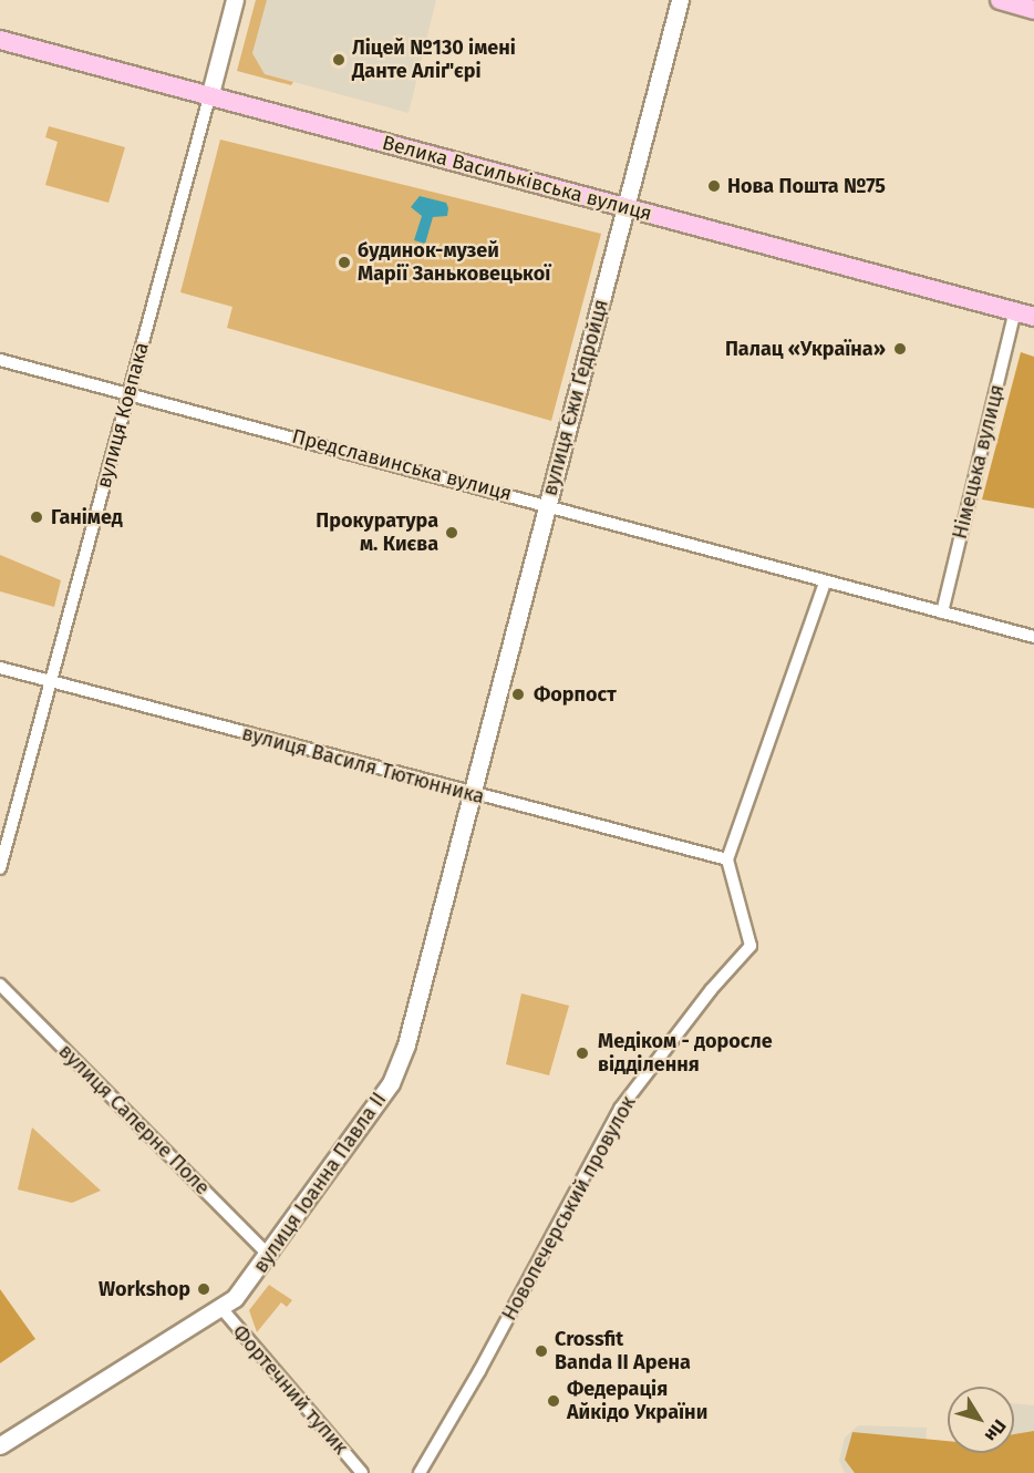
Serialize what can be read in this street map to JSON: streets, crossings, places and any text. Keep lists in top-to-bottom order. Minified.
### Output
{"streets":{"main road":["Велика Васильківська вулиця"],"street":["вулиця Єжи Ґедройця","вулиця Ковпака","Німецька вулиця","Предславинська вулиця","вулиця Василя Тютюнника","вулиця Саперне Поле","вулиця Іоанна Павла II","Новопечерський провулок","Фортечний тупик"]},"crossings":[["Велика Васильківська вулиця","вулиця Єжи Ґедройця"],["Велика Васильківська вулиця","вулиця Ковпака"],["Велика Васильківська вулиця","Німецька вулиця"],["вулиця Єжи Ґедройця","Предславинська вулиця"],["вулиця Єжи Ґедройця","вулиця Василя Тютюнника"],["вулиця Єжи Ґедройця","вулиця Іоанна Павла II"],["вулиця Ковпака","Предславинська вулиця"],["вулиця Ковпака","вулиця Василя Тютюнника"],["Німецька вулиця","Предславинська вулиця"],["вулиця Василя Тютюнника","вулиця Іоанна Павла II"],["вулиця Василя Тютюнника","Новопечерський провулок"],["вулиця Саперне Поле","вулиця Іоанна Павла II"],["вулиця Іоанна Павла II","Фортечний тупик"]],"places":["Ліцей №130 імені Данте Аліґ'єрі","Нова Пошта №75","будинок-музей Марії Заньковецької","Палац «Україна»","Ганімед","Прокуратура м. Києва","Форпост","Медіком - доросле відділення","Workshop","Crossfit Banda II Арена","Федерація Айкідо України"],"north":"bottom right"}
